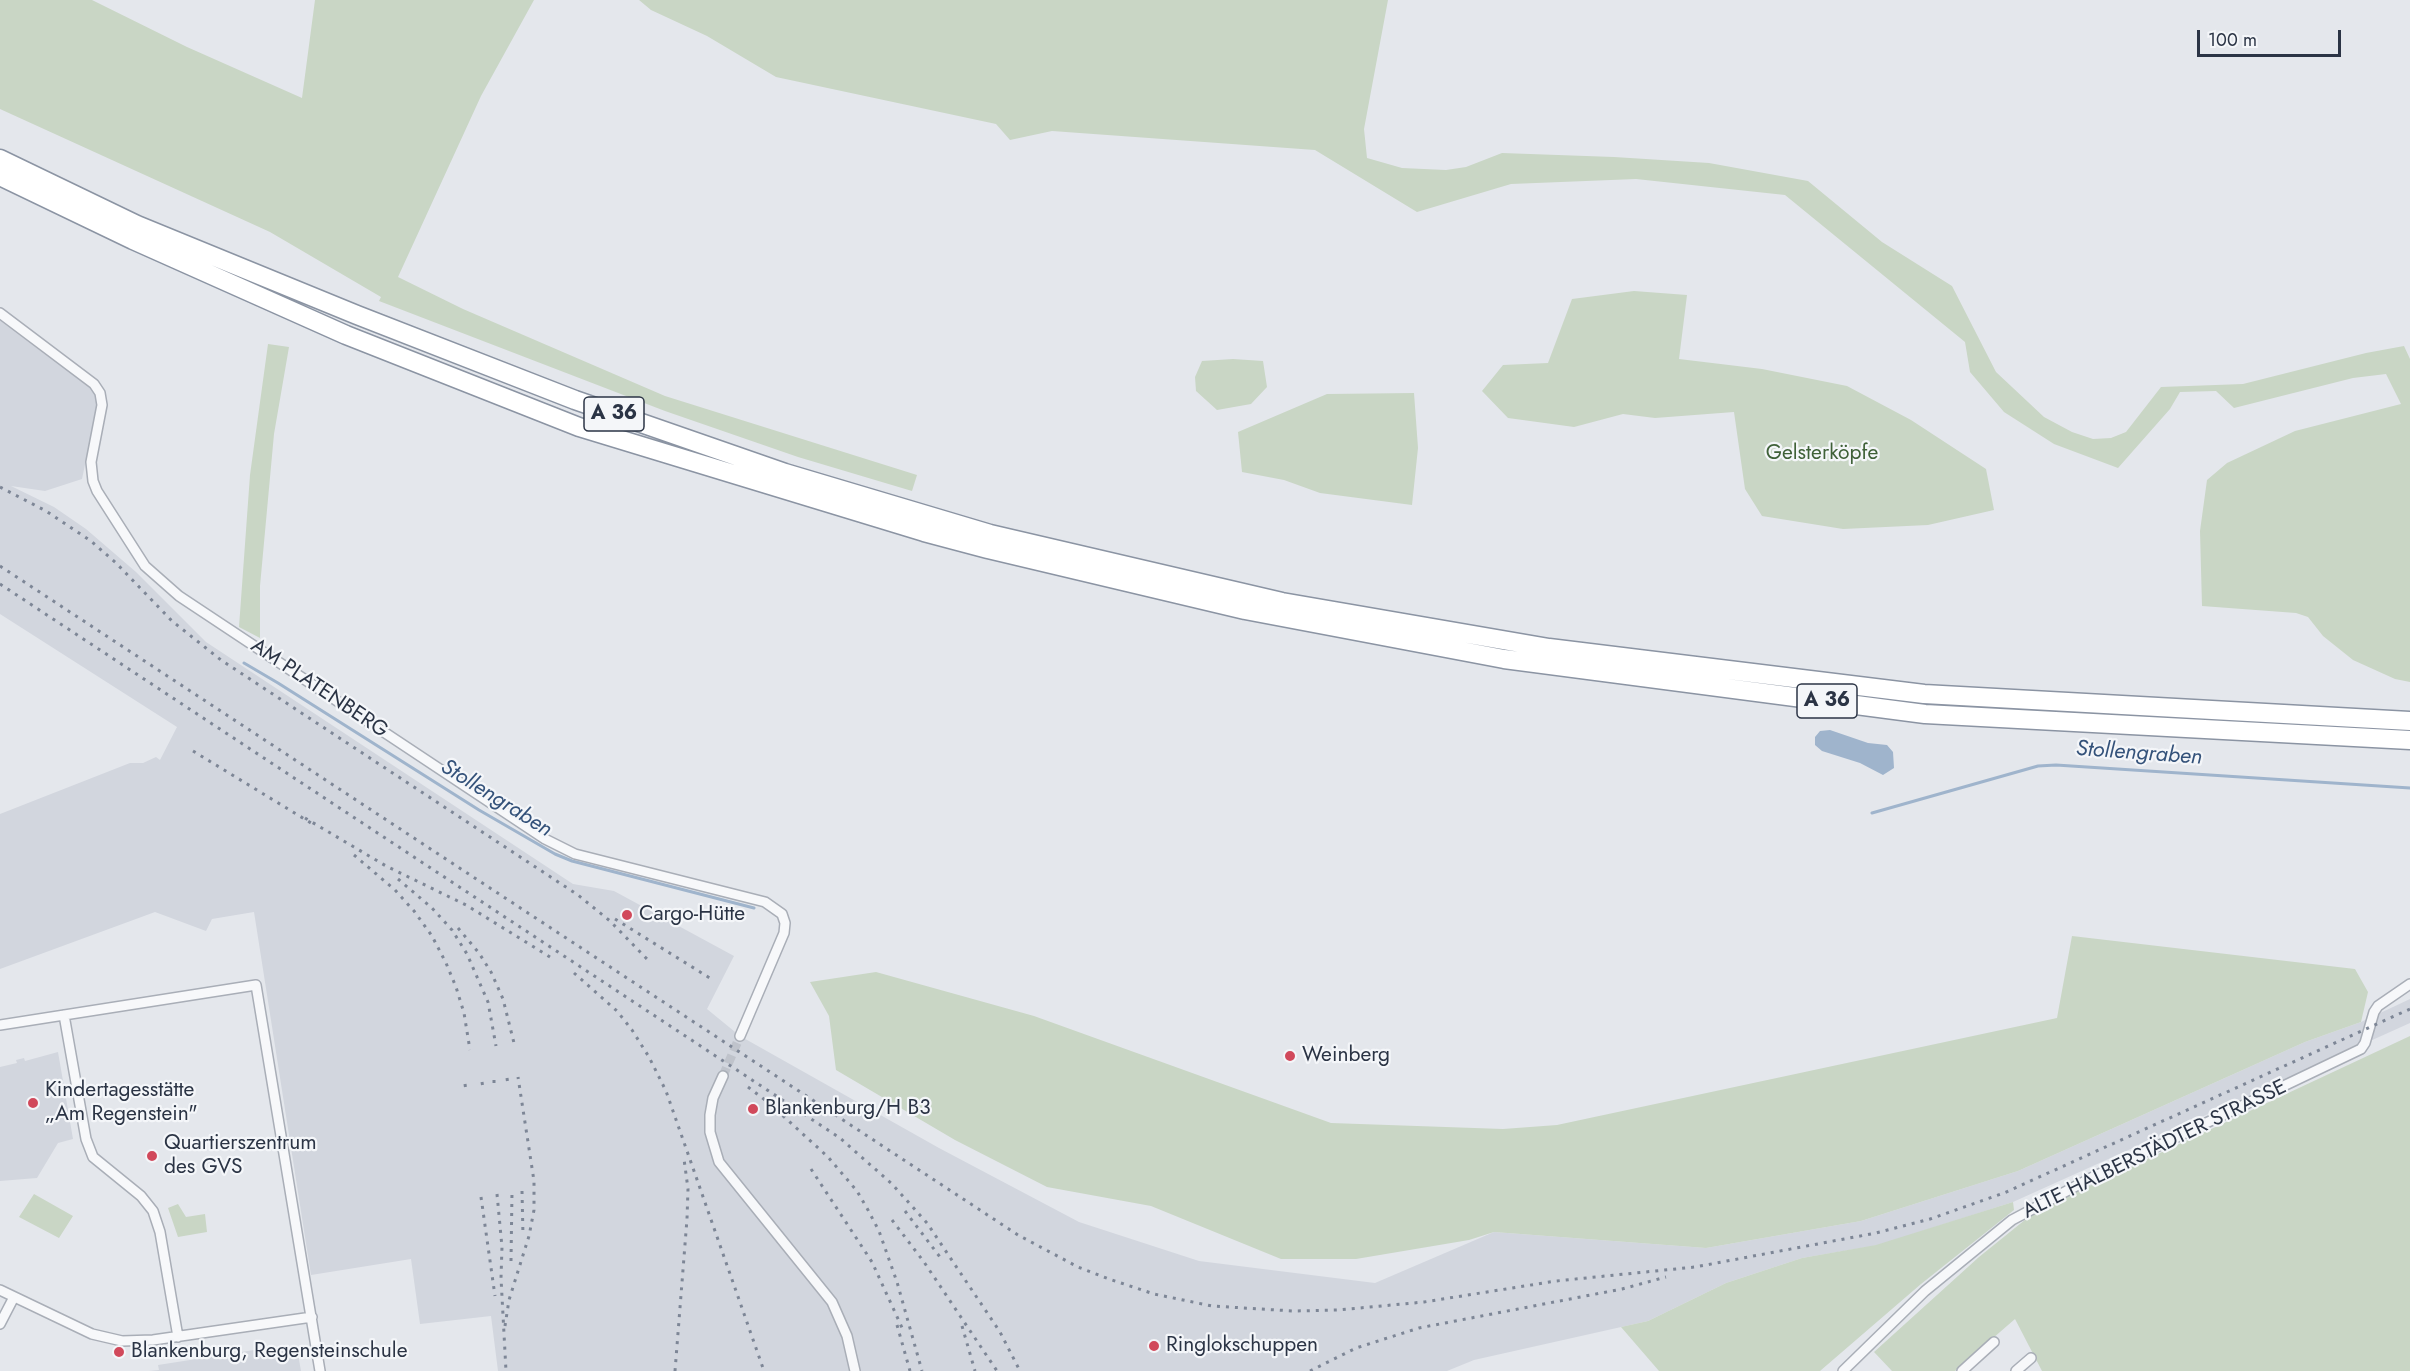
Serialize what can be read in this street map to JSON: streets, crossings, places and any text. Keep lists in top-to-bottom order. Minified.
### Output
{"streets":{"highway":["A 36"],"street":["AM PLATENBERG","ALTE HALBERSTÄDTER STRASSE"]},"water":["Stollengraben"],"parks":["Gelsterköpfe"],"places":["Cargo-Hütte","Weinberg","Kindertagesstätte „Am Regenstein\"","Blankenburg/H B3","Quartierszentrum des GVS","Ringlokschuppen","Blankenburg, Regensteinschule"],"scale_bar":"100 m"}
